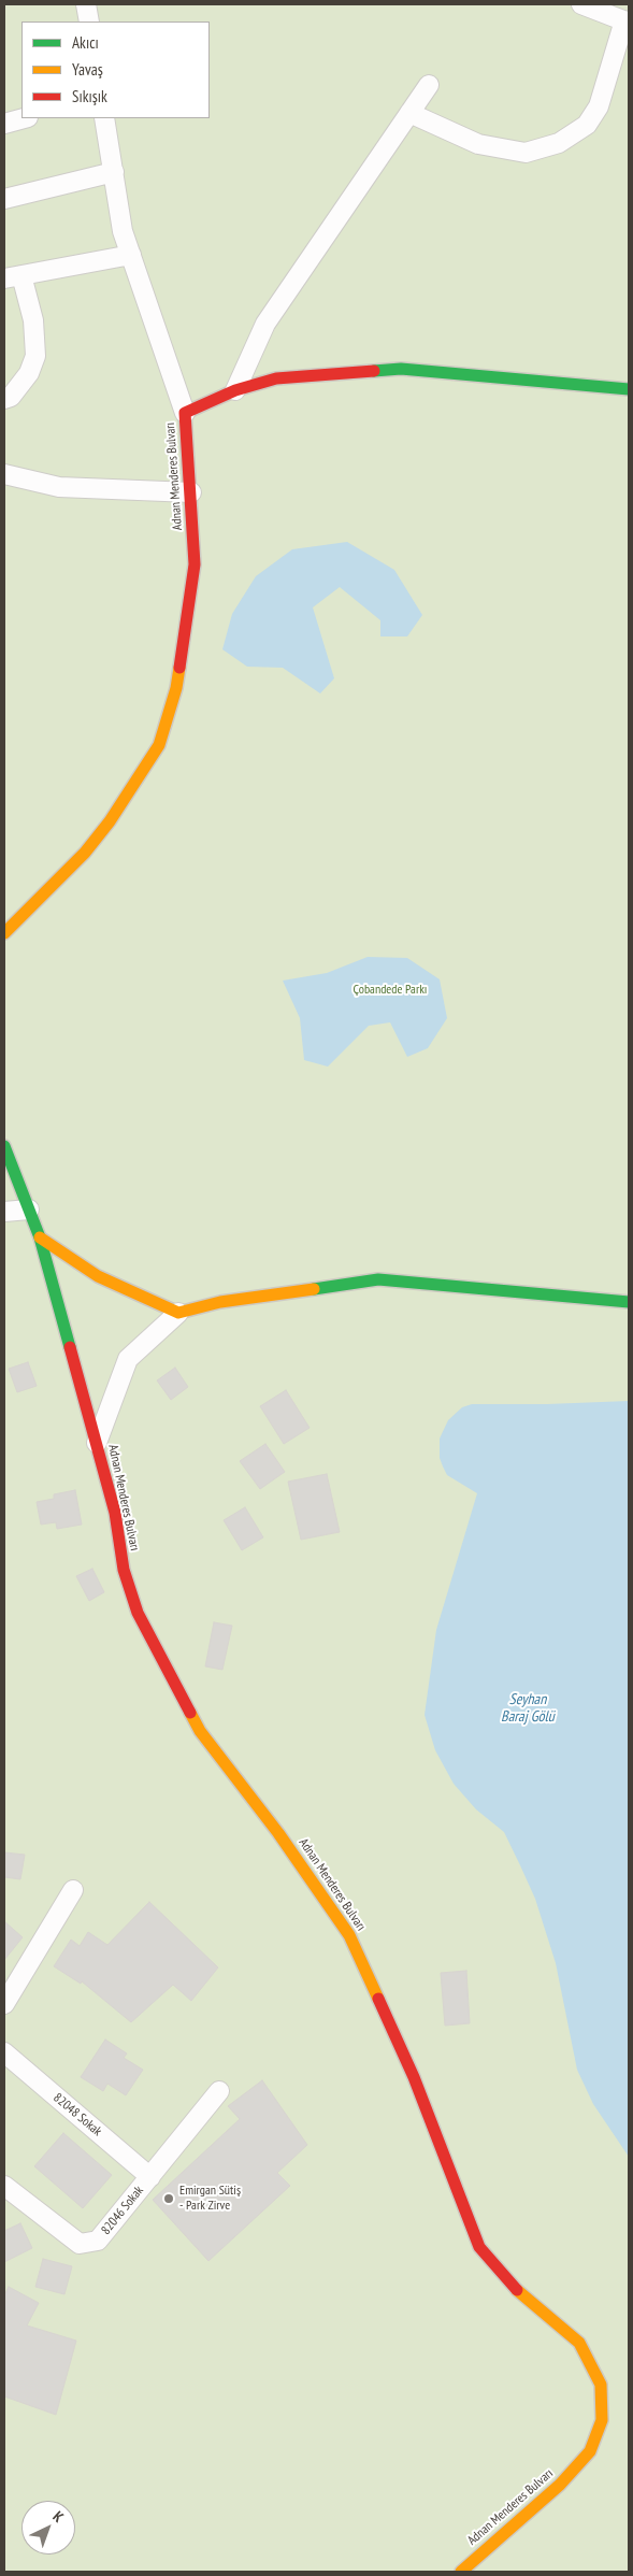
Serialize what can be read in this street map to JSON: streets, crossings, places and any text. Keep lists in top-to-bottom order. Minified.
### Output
{"streets":{"main road":["Adnan Menderes Bulvarı"],"street":["82048 Sokak","82046 Sokak"]},"crossings":[["82048 Sokak","82046 Sokak"]],"water":["Seyhan Baraj Gölü"],"parks":["Çobandede Parkı"],"places":["Emirgan Sütiş - Park Zirve"],"legend":["Akıcı","Yavaş","Sıkışık"],"north":"top right"}
